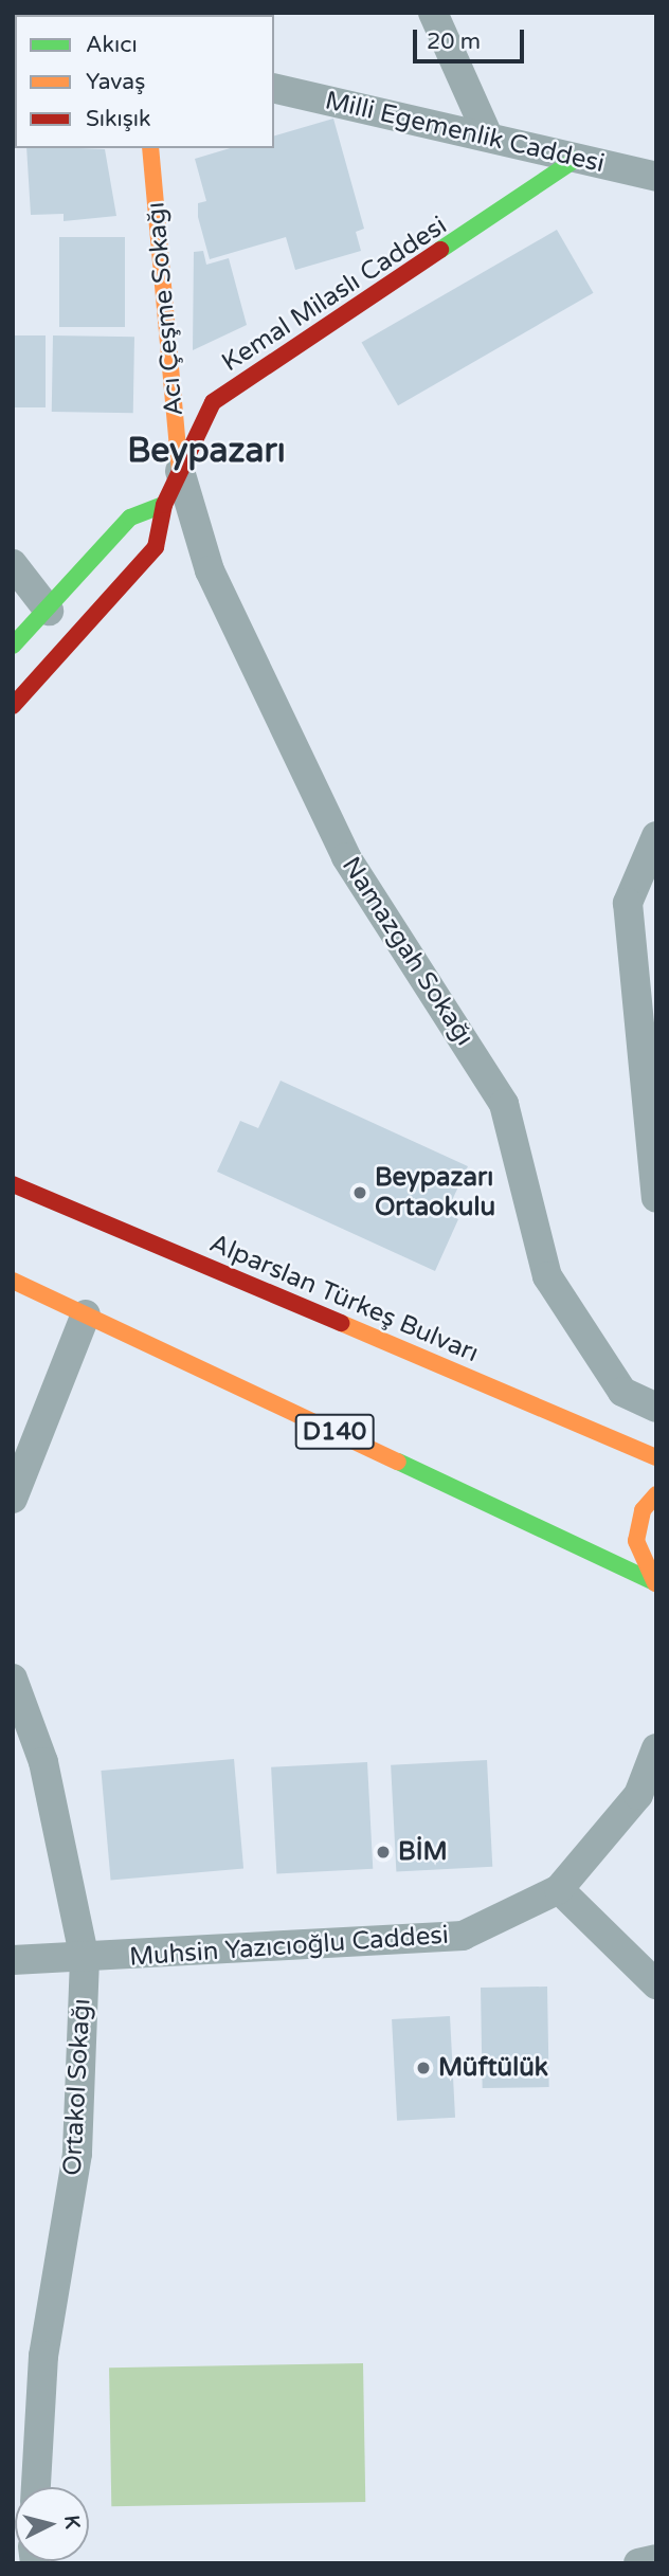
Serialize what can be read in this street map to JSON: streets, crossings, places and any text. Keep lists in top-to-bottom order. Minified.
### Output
{"streets":{"main road":["Kemal Milaslı Caddesi","Acı Çeşme Sokağı","Alparslan Türkeş Bulvarı","D140"],"street":["Milli Egemenlik Caddesi","Namazgah Sokağı","Muhsin Yazıcıoğlu Caddesi","Ortakol Sokağı"]},"crossings":[["Milli Egemenlik Caddesi","Kemal Milaslı Caddesi"],["Kemal Milaslı Caddesi","Acı Çeşme Sokağı"],["Kemal Milaslı Caddesi","Namazgah Sokağı"],["Acı Çeşme Sokağı","Namazgah Sokağı"],["Muhsin Yazıcıoğlu Caddesi","Ortakol Sokağı"]],"districts":["Beypazarı"],"places":["Beypazarı Ortaokulu","BİM","Müftülük"],"legend":["Akıcı","Yavaş","Sıkışık"],"scale_bar":"20 m","north":"right"}
